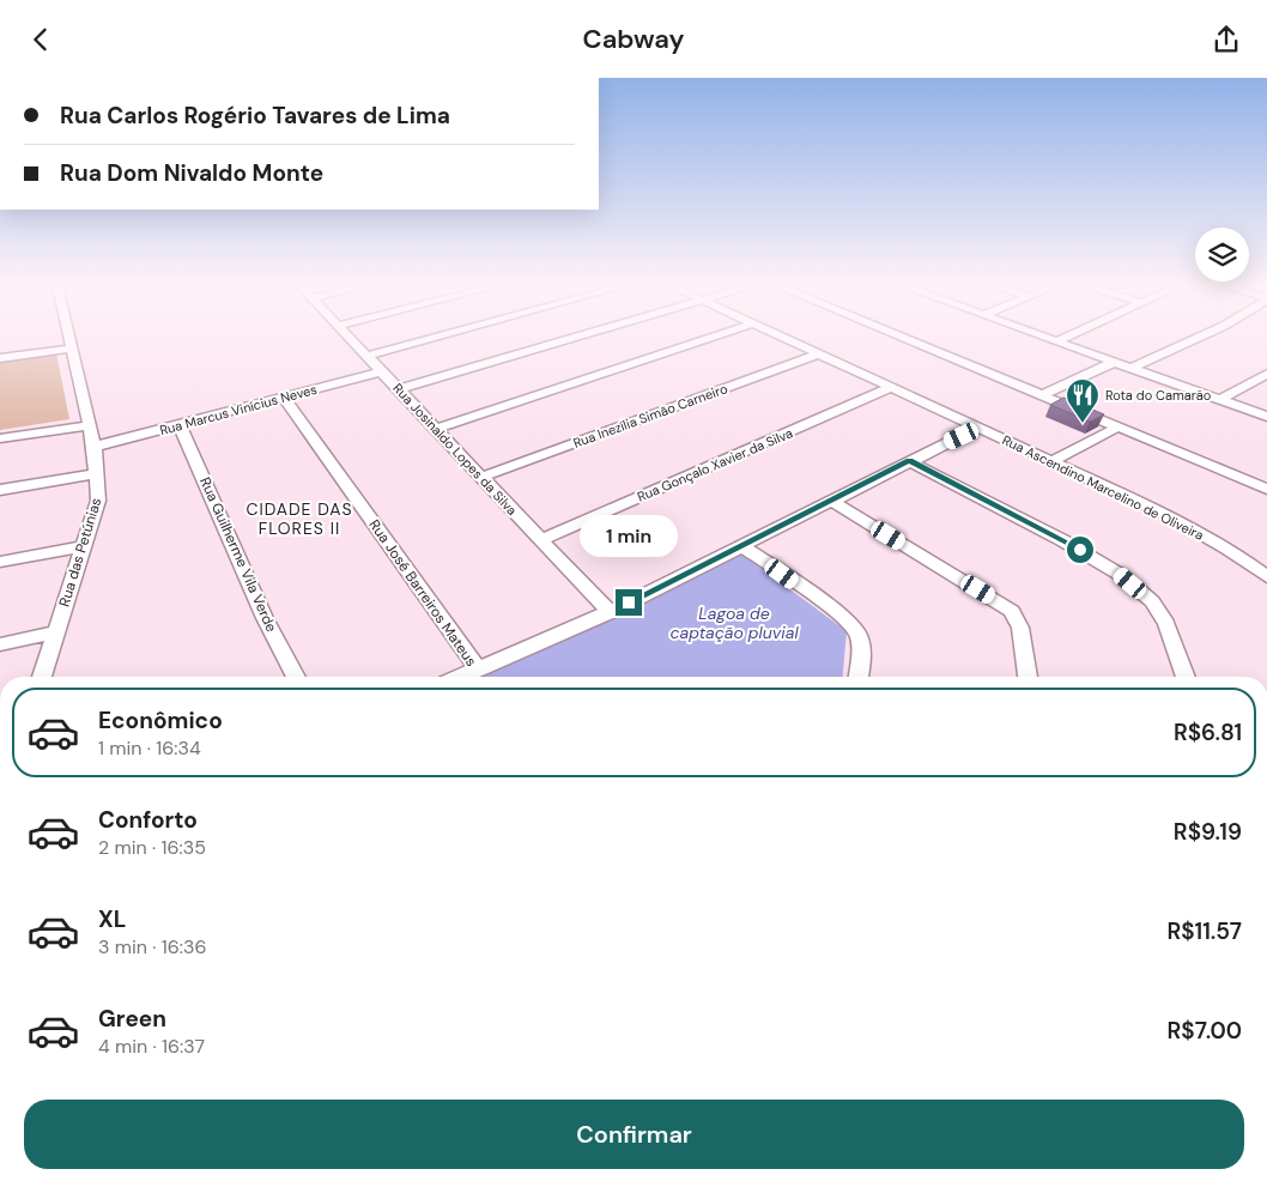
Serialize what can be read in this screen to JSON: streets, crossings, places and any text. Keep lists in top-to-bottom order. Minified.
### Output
{"streets":{"street":["Rua Marcus Vinícius Neves","Rua Inezília Simão Carneiro","Rua Josinaldo Lopes da Silva","Rua Gonçalo Xavier da Silva","Rua Ascendino Marcelino de Oliveira","Rua das Petúnias","Rua Guilherme Vila Verde","Rua José Barreiros Mateus"]},"crossings":[["Rua Marcus Vinícius Neves","Rua Josinaldo Lopes da Silva"],["Rua Marcus Vinícius Neves","Rua das Petúnias"],["Rua Marcus Vinícius Neves","Rua Guilherme Vila Verde"],["Rua Marcus Vinícius Neves","Rua José Barreiros Mateus"],["Rua Inezília Simão Carneiro","Rua Josinaldo Lopes da Silva"],["Rua Inezília Simão Carneiro","Rua Ascendino Marcelino de Oliveira"],["Rua Josinaldo Lopes da Silva","Rua Gonçalo Xavier da Silva"],["Rua Gonçalo Xavier da Silva","Rua Ascendino Marcelino de Oliveira"]],"districts":["CIDADE DAS FLORES II"],"water":["Lagoa de captação pluvial"],"places":{"restaurant":["Rota do Camarão"]},"page":{"header":"Cabway","banner":["Rua Carlos Rogério Tavares de Lima","Rua Dom Nivaldo Monte"],"bubble":"1 min","list":[{"name":"Econômico","note":"1 min · 16:34","value":"R$6.81"},{"name":"Conforto","note":"2 min · 16:35","value":"R$9.19"},{"name":"XL","note":"3 min · 16:36","value":"R$11.57"},{"name":"Green","note":"4 min · 16:37","value":"R$7.00"}],"buttons":"Confirmar"}}
